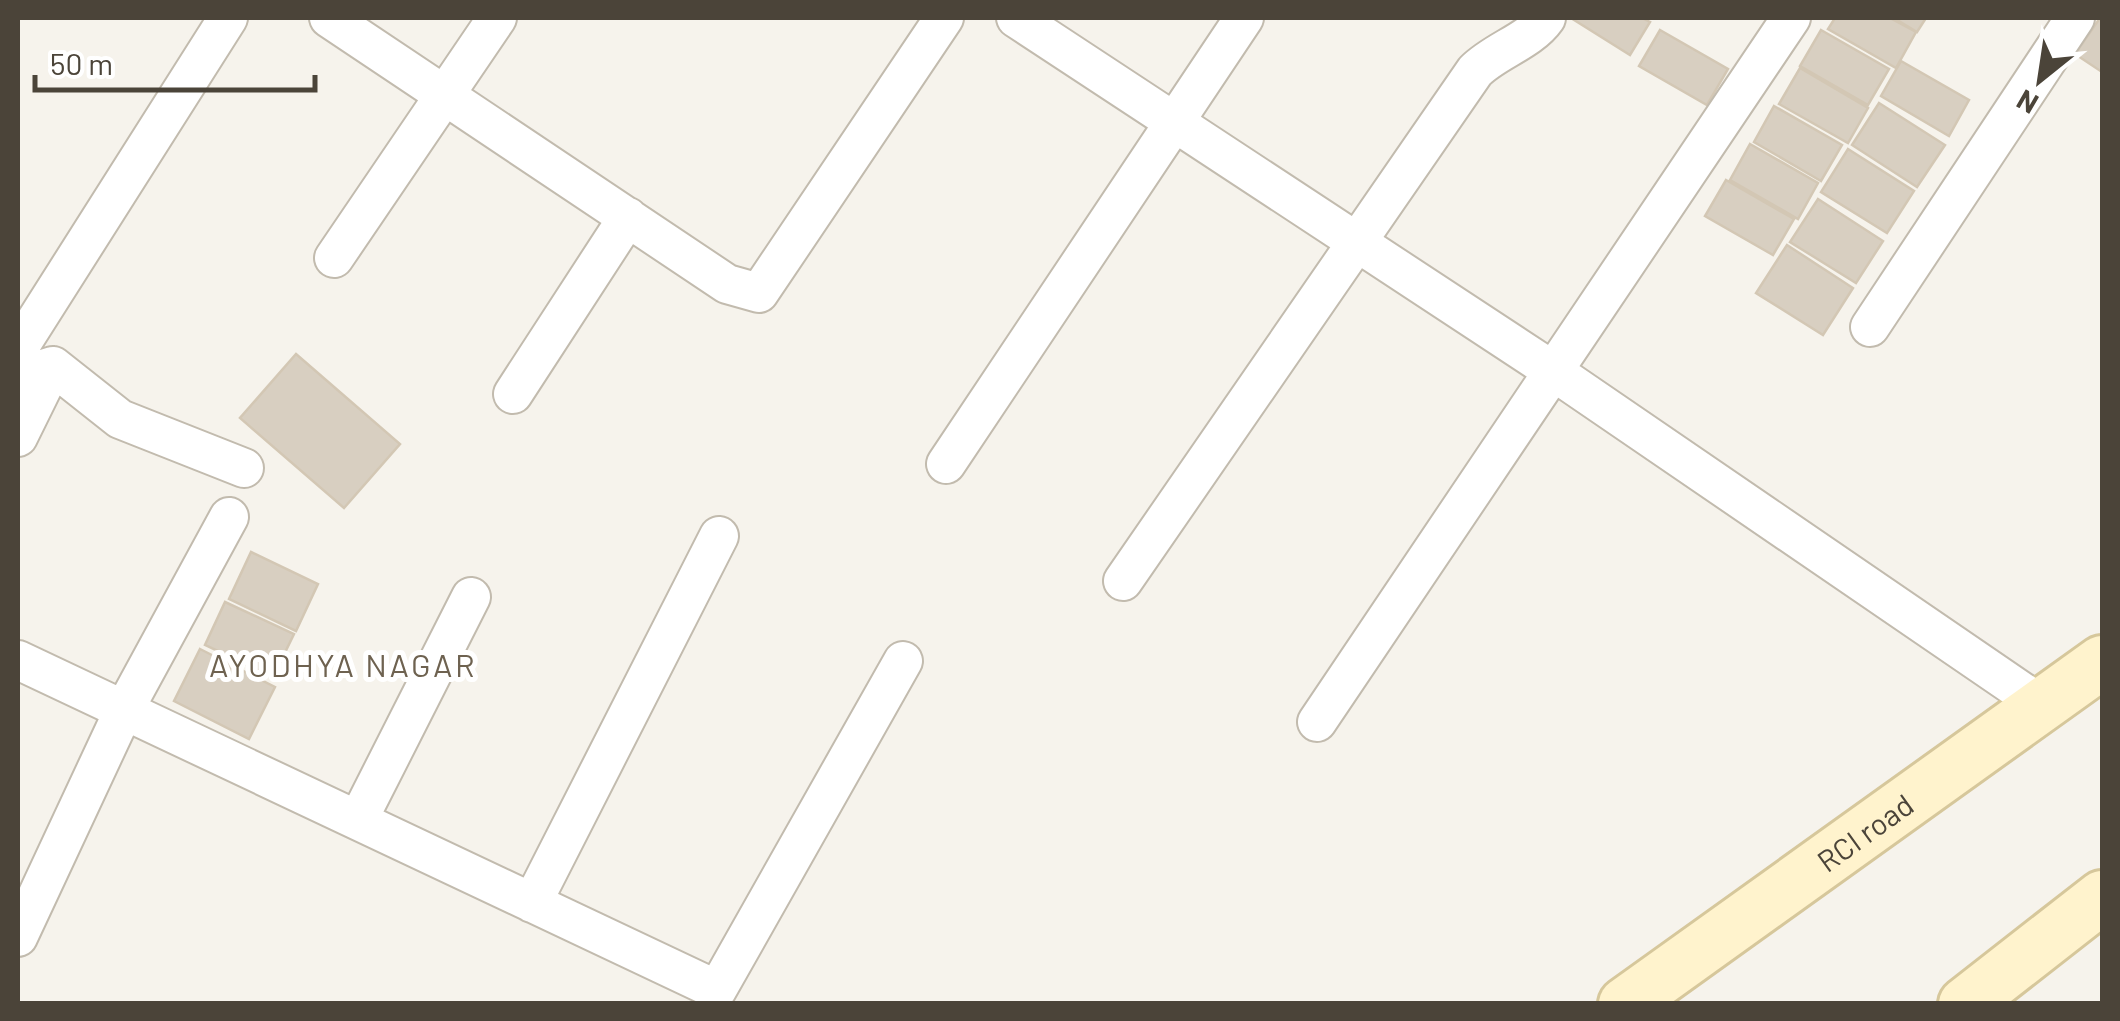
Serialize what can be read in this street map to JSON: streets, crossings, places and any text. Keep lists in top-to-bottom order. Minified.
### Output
{"streets":{"main road":["RCI road"]},"districts":["AYODHYA NAGAR"],"scale_bar":"50 m","north":"bottom left"}
